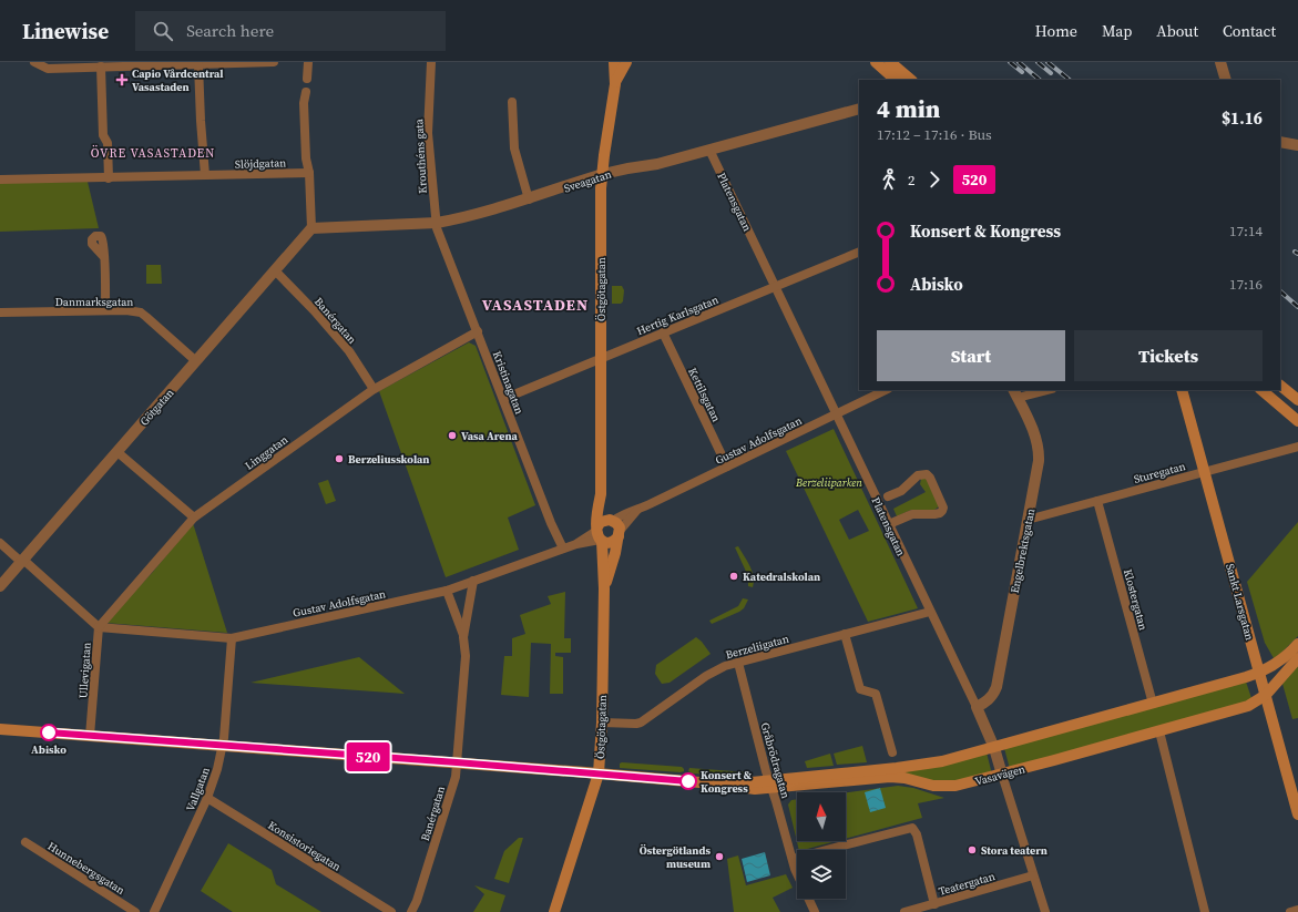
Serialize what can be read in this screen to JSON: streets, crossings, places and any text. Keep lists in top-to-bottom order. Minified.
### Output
{"streets":{"main road":["Östgötagatan","Sankt Larsgatan","Vasavägen"],"street":["Krouthéns gata","Slöjdgatan","Sveagatan","Platensgatan","Danmarksgatan","Hertig Karlsgatan","Banérgatan","Kristinagatan","Kettilsgatan","Götgatan","Gustav Adolfsgatan","Linggatan","Sturegatan","Engelbrektsgatan","Klostergatan","Berzeliigatan","Ullevigatan","Gråbrödragatan","Vallgatan","Konsistoriegatan","Hunnebergsgatan","Teatergatan"]},"crossings":[["Krouthéns gata","Sveagatan"],["Krouthéns gata","Kristinagatan"],["Sveagatan","Platensgatan"],["Sveagatan","Östgötagatan"],["Sveagatan","Kristinagatan"],["Sveagatan","Götgatan"],["Platensgatan","Hertig Karlsgatan"],["Platensgatan","Gustav Adolfsgatan"],["Platensgatan","Engelbrektsgatan"],["Platensgatan","Berzeliigatan"],["Platensgatan","Vasavägen"],["Platensgatan","Teatergatan"],["Östgötagatan","Hertig Karlsgatan"],["Östgötagatan","Gustav Adolfsgatan"],["Östgötagatan","Berzeliigatan"],["Östgötagatan","Vasavägen"],["Danmarksgatan","Götgatan"],["Hertig Karlsgatan","Kristinagatan"],["Hertig Karlsgatan","Kettilsgatan"],["Banérgatan","Götgatan"],["Banérgatan","Gustav Adolfsgatan"],["Banérgatan","Linggatan"],["Banérgatan","Vasavägen"],["Kristinagatan","Gustav Adolfsgatan"],["Kristinagatan","Linggatan"],["Kettilsgatan","Gustav Adolfsgatan"],["Götgatan","Ullevigatan"],["Gustav Adolfsgatan","Linggatan"],["Gustav Adolfsgatan","Ullevigatan"],["Gustav Adolfsgatan","Vallgatan"],["Linggatan","Ullevigatan"],["Sturegatan","Engelbrektsgatan"],["Sturegatan","Klostergatan"],["Sturegatan","Sankt Larsgatan"],["Klostergatan","Vasavägen"],["Sankt Larsgatan","Vasavägen"],["Berzeliigatan","Gråbrödragatan"],["Ullevigatan","Vasavägen"],["Gråbrödragatan","Vasavägen"],["Vasavägen","Vallgatan"],["Vallgatan","Konsistoriegatan"]],"districts":["ÖVRE VASASTADEN","VASASTADEN"],"parks":["Berzeliiparken"],"places":{"health":["Capio Vårdcentral Vasastaden"],"other":["Vasa Arena","Berzeliusskolan","Katedralskolan","Abisko","Konsert & Kongress","Stora teatern","Östergötlands museum"]},"lines":["bus line 520"],"north":"top","page":{"header":"Linewise","search":"Search here","nav":["Home","Map","About","Contact"],"on_map":"520","heading":["4 min","17:12 – 17:16 · Bus","$1.16"],"legs":["2","520"],"list":[{"name":"Konsert & Kongress","value":"17:14"},{"name":"Abisko","value":"17:16"}],"buttons":["Start","Tickets"]}}
